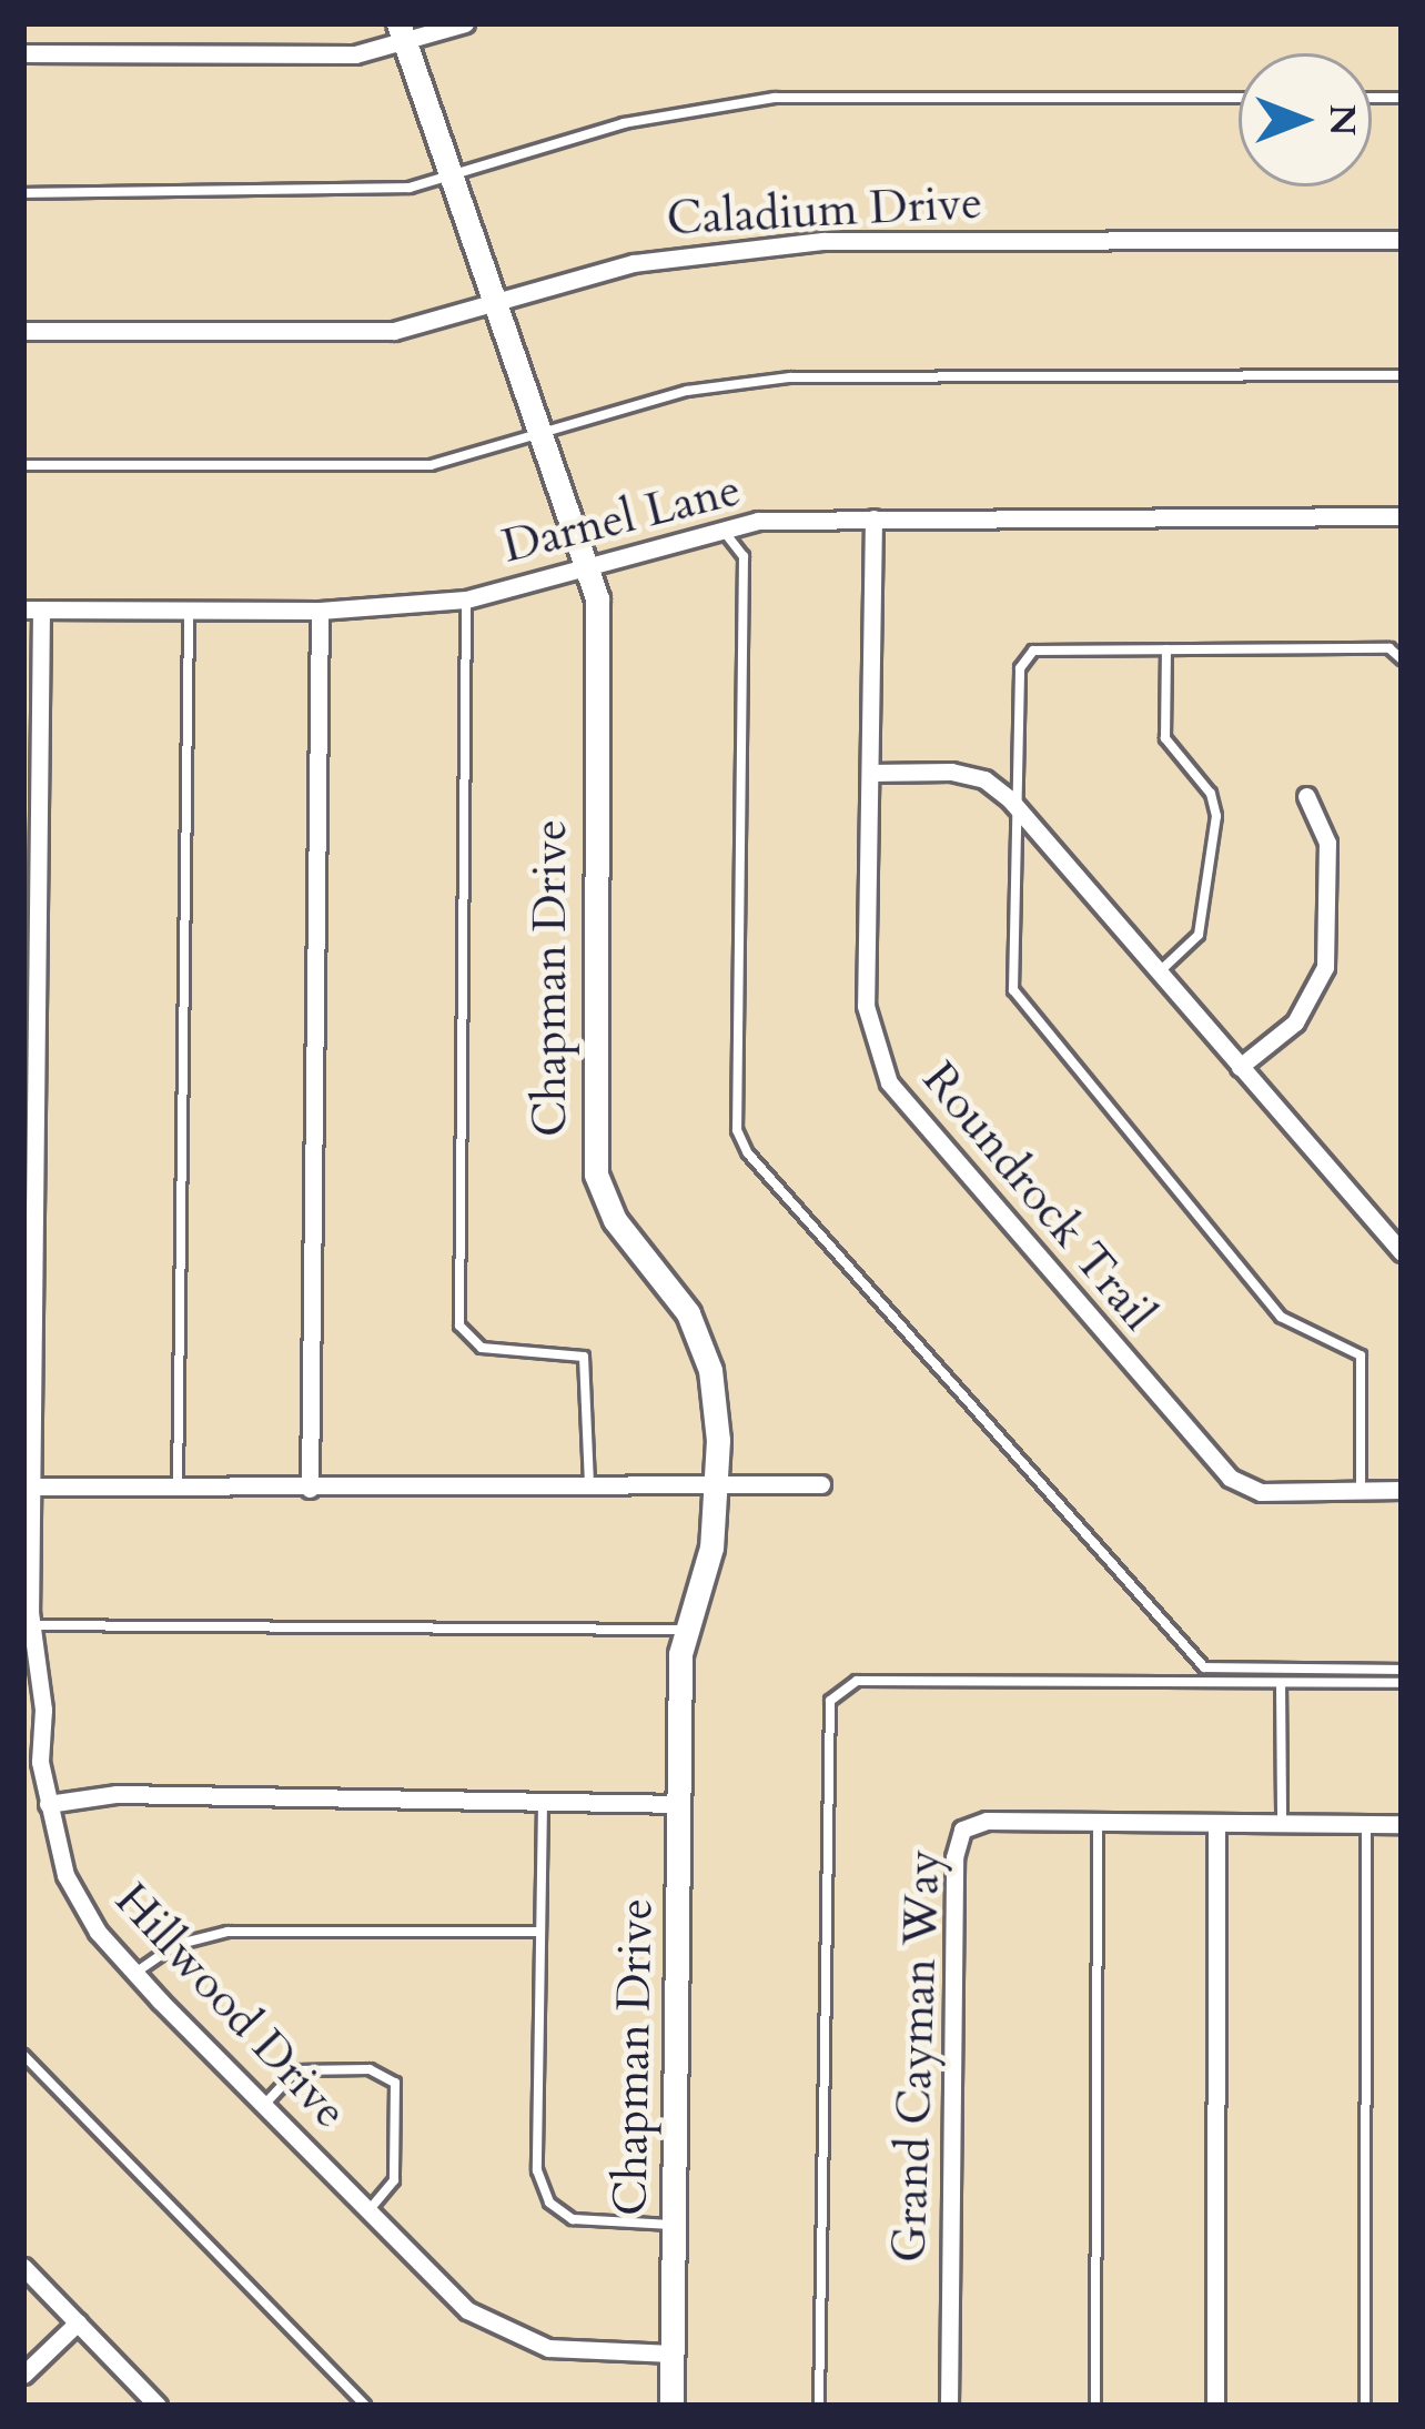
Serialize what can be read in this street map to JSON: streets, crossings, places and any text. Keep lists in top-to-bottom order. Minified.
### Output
{"streets":{"street":["Caladium Drive","Darnel Lane","Chapman Drive","Roundrock Trail","Hillwood Drive","Grand Cayman Way"]},"crossings":[["Caladium Drive","Chapman Drive"],["Darnel Lane","Chapman Drive"],["Darnel Lane","Roundrock Trail"],["Darnel Lane","Hillwood Drive"],["Chapman Drive","Hillwood Drive"]],"north":"right"}
